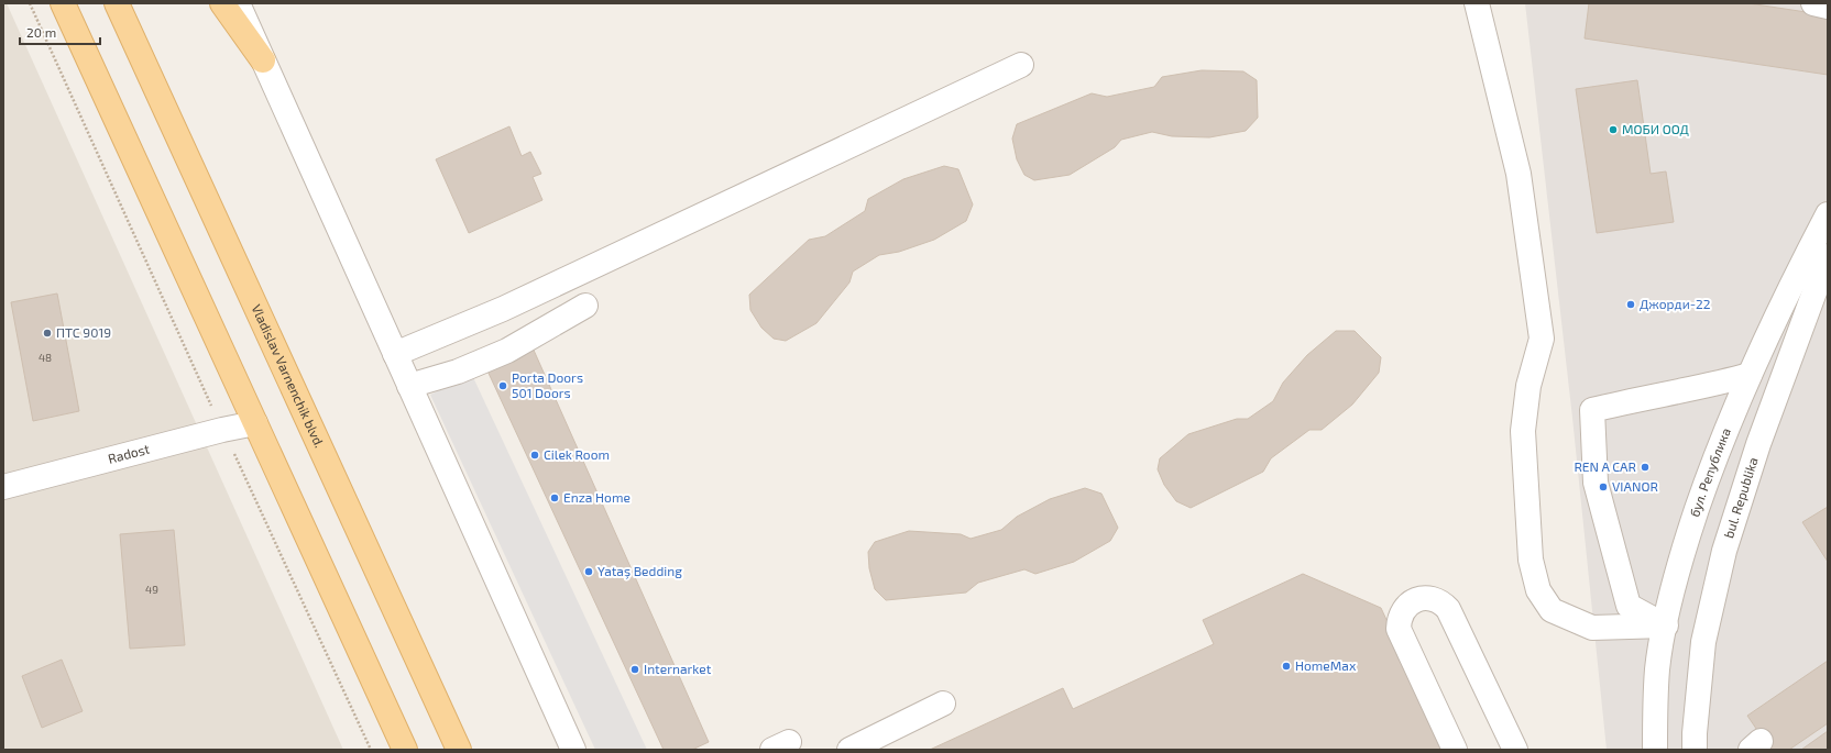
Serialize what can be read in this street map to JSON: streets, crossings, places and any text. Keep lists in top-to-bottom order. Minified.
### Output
{"streets":{"main road":["Vladislav Varnenchik blvd."],"street":["Radost","бул. Република","bul. Republika"]},"places":["МОБИ ООД","Джорди-22","ПТС 9019","Porta Doors 501 Doors","Cilek Room","REN A CAR","VIANOR","Enza Home","Yataş Bedding","HomeMax","Internarket"],"house_numbers":["48","49"],"scale_bar":"20 m"}
